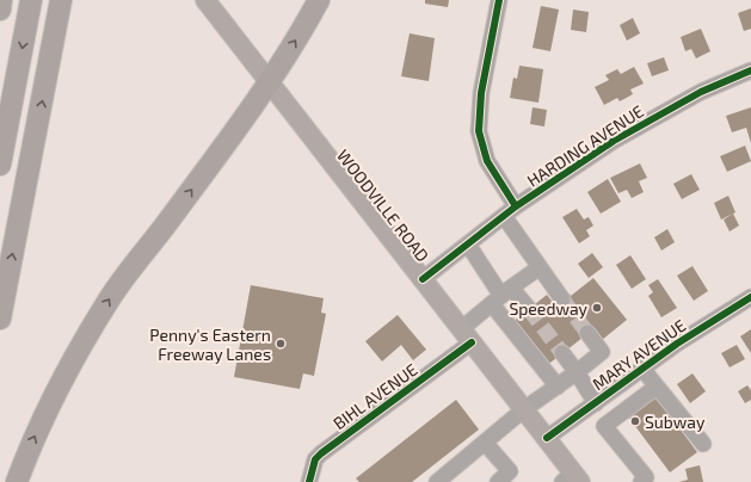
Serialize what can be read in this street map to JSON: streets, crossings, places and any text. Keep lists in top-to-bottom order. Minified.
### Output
{"streets":{"main road":["WOODVILLE ROAD"],"street":["HARDING AVENUE","MARY AVENUE","BIHL AVENUE"]},"crossings":[["HARDING AVENUE","WOODVILLE ROAD"],["WOODVILLE ROAD","MARY AVENUE"],["WOODVILLE ROAD","BIHL AVENUE"]],"places":["Speedway","Penny's Eastern Freeway Lanes","Subway"]}
